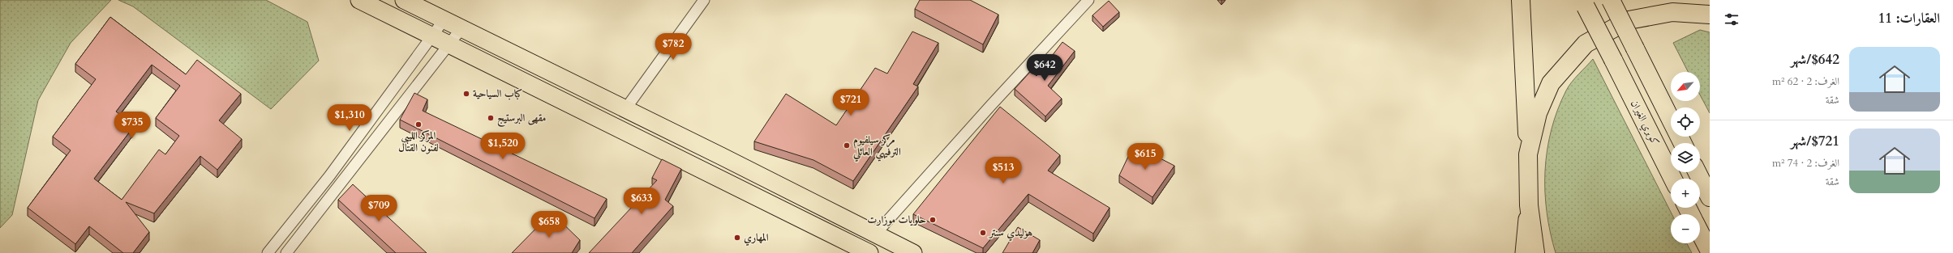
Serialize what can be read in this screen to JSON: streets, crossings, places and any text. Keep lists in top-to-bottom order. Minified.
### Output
{"streets":{"highway":["كوبري الغيران"]},"places":["كباب السياحية","مقهى البرستيج","المركز الليبي لفنون القتال","مركز سيلفيوم الترفيهي العائلي","حلويات موزارت","هوليدي سنتر","المهاري"],"north":"bottom left","page":{"heading":"العقارات: 11","price":["$782","$642","$721","$1,310","$735","$1,520","$615","$513","$633","$709","$658"],"list":[{"name":"$642/شهر","note":"الغرف: 2 · 62 m² · شقة"},{"name":"$721/شهر","note":"الغرف: 2 · 74 m² · شقة"}],"map_buttons":["+","−"]}}
